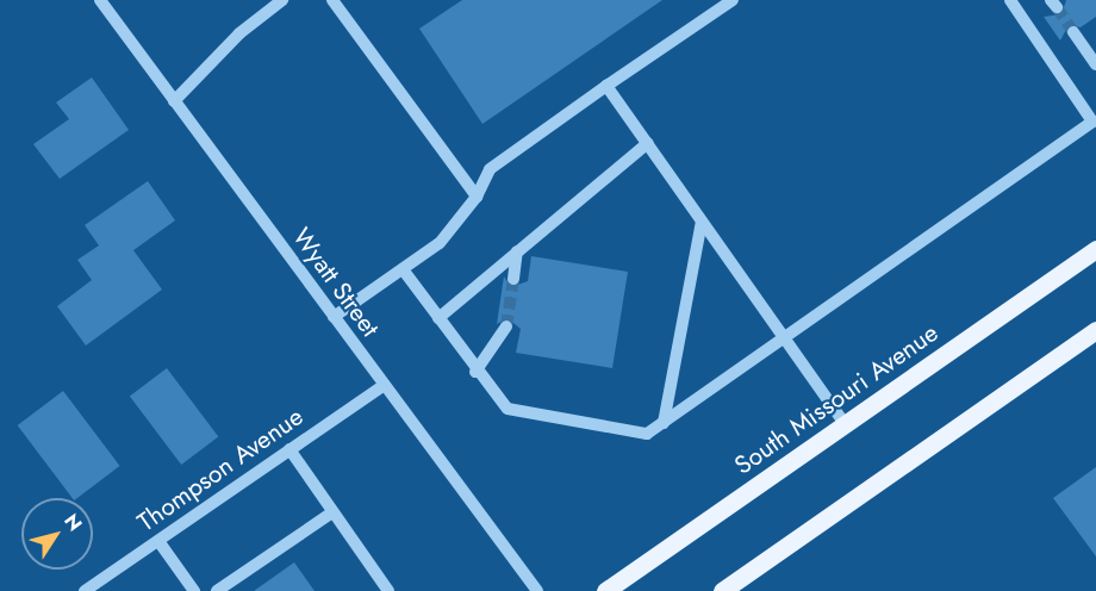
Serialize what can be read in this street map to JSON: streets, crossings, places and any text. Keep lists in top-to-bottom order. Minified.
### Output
{"streets":{"main road":["South Missouri Avenue"],"street":["Wyatt Street","Thompson Avenue"]},"crossings":[["Wyatt Street","Thompson Avenue"]],"north":"top right"}
